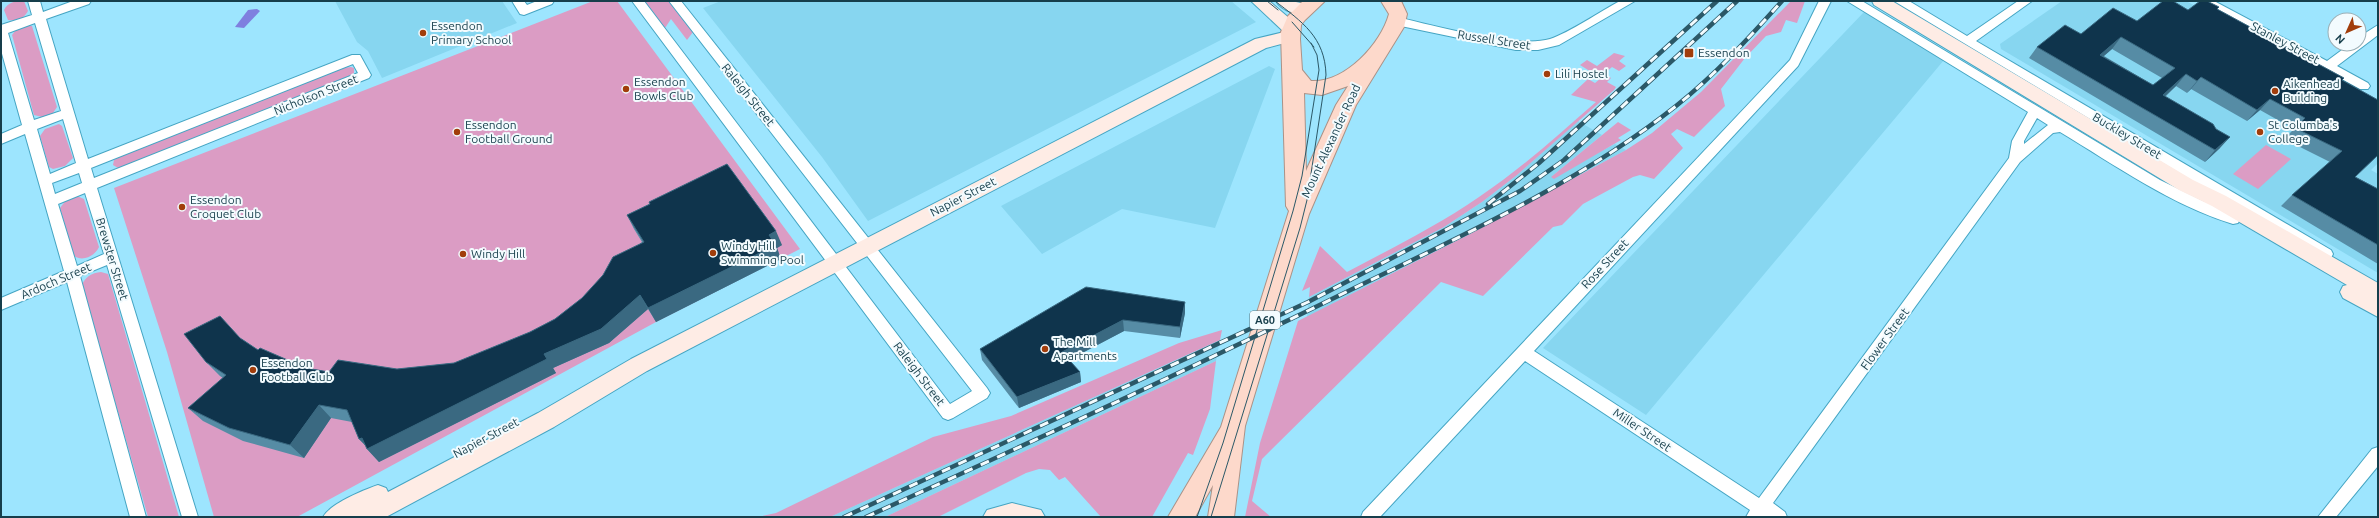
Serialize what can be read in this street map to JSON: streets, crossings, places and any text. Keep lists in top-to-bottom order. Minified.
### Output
{"streets":{"main road":["Mount Alexander Road","A60"],"street":["Russell Street","Stanley Street","Nicholson Street","Raleigh Street","Buckley Street","Napier Street","Brewster Street","Rose Street","Ardoch Street","Flower Street","Miller Street"]},"crossings":[["Russell Street","A60"],["Nicholson Street","Brewster Street"],["Raleigh Street","Napier Street"],["Buckley Street","Flower Street"],["Mount Alexander Road","A60"],["Napier Street","A60"],["Brewster Street","Ardoch Street"],["Rose Street","Miller Street"],["Flower Street","Miller Street"]],"places":{"other":["Essendon Primary School","Lili Hostel","Essendon Bowls Club","Aikenhead Building","Essendon Football Ground","St Columba's College","Essendon Croquet Club","Windy Hill Swimming Pool","Windy Hill","The Mill Apartments","Essendon Football Club"],"transit":["Essendon"]},"north":"bottom left"}
